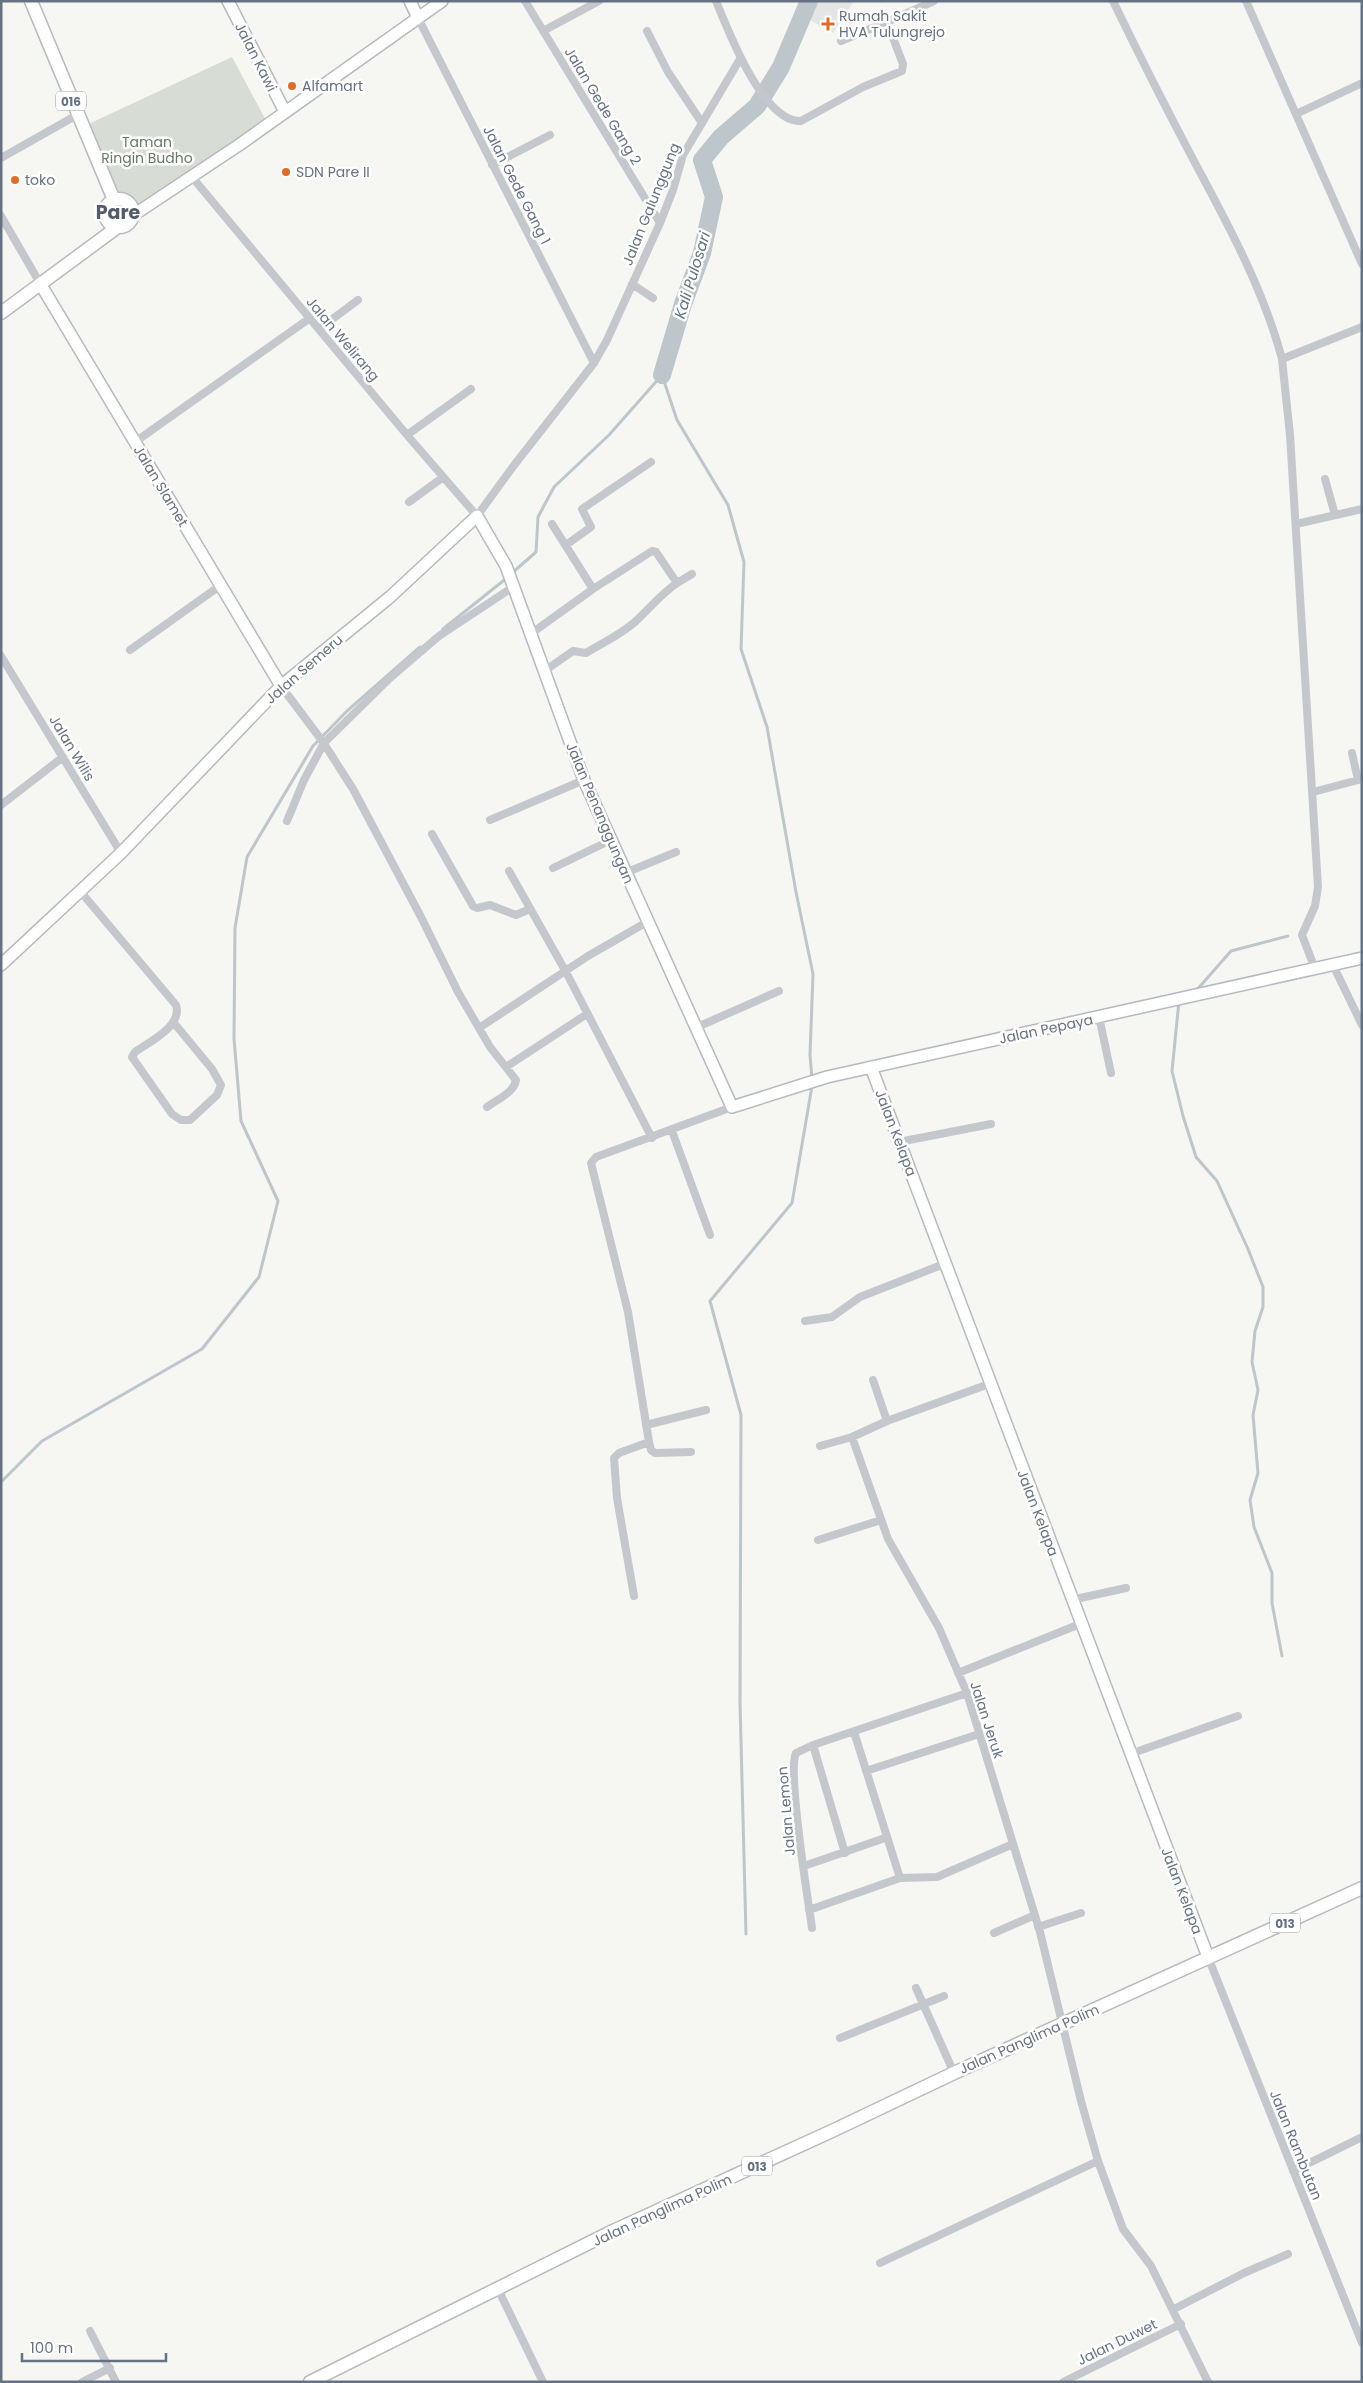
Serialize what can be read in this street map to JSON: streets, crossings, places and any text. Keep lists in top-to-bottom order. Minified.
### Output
{"streets":{"main road":["016","013","Jalan Panglima Polim"],"street":["Jalan Kawi","Jalan Gede Gang 2","Jalan Gede Gang 1","Jalan Galunggung","Jalan Welirang","Jalan Slamet","Jalan Semeru","Jalan Wilis","Jalan Penanggungan","Jalan Pepaya","Jalan Kelapa","Jalan Jeruk","Jalan Lemon","Jalan Rambutan","Jalan Duwet"]},"crossings":[["Jalan Gede Gang 2","Jalan Galunggung"],["Jalan Gede Gang 1","Jalan Galunggung"],["Jalan Gede Gang 1","Jalan Semeru"],["Jalan Galunggung","Jalan Semeru"],["Jalan Welirang","Jalan Semeru"],["Jalan Welirang","Jalan Penanggungan"],["Jalan Slamet","Jalan Semeru"],["Jalan Semeru","Jalan Wilis"],["Jalan Semeru","Jalan Penanggungan"],["Jalan Penanggungan","Jalan Pepaya"],["Jalan Pepaya","Jalan Kelapa"],["Jalan Kelapa","013"],["Jalan Kelapa","Jalan Panglima Polim"],["Jalan Kelapa","Jalan Rambutan"],["Jalan Jeruk","Jalan Lemon"],["Jalan Jeruk","Jalan Panglima Polim"],["Jalan Jeruk","Jalan Duwet"],["013","Jalan Panglima Polim"],["013","Jalan Rambutan"],["Jalan Panglima Polim","Jalan Rambutan"]],"districts":["Pare"],"water":["Kali Pulosari"],"parks":["Taman Ringin Budho"],"places":{"health":["Rumah Sakit HVA Tulungrejo"],"other":["Alfamart","SDN Pare II","toko"]},"scale_bar":"100 m"}
